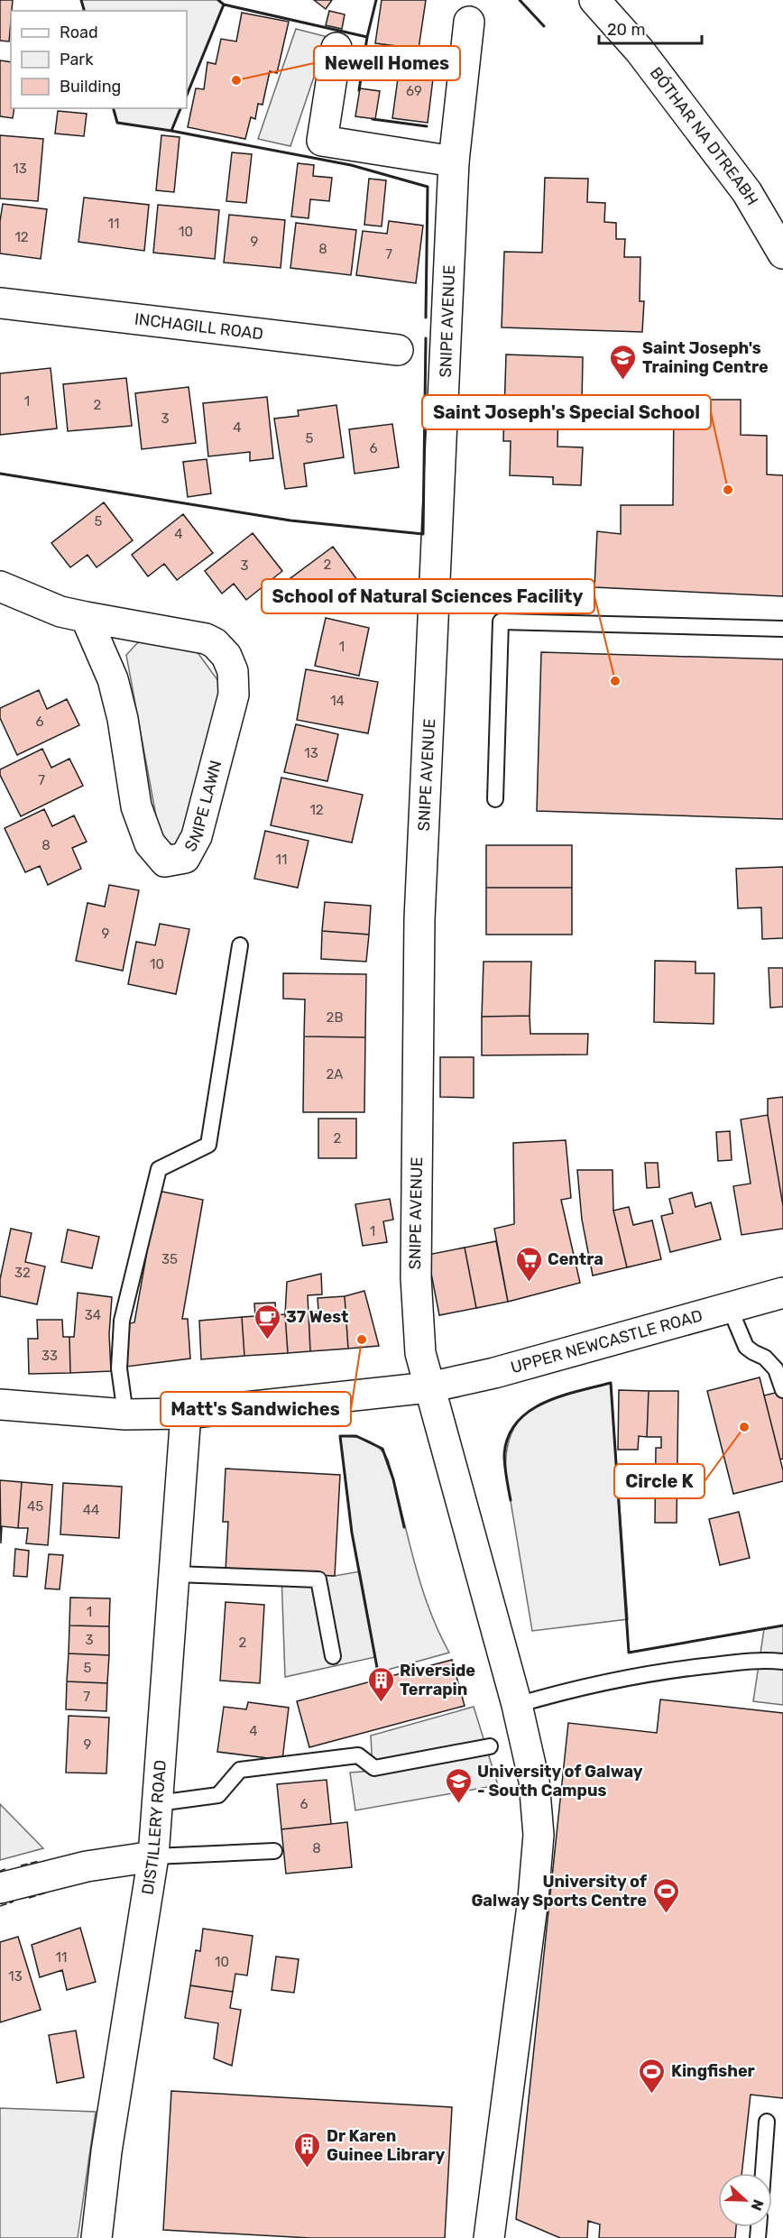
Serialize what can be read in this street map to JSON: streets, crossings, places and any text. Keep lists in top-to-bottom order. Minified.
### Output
{"streets":{"main road":["BÓTHAR NA DTREABH","SNIPE AVENUE","INCHAGILL ROAD","SNIPE LAWN","UPPER NEWCASTLE ROAD","DISTILLERY ROAD"]},"crossings":[["SNIPE AVENUE","UPPER NEWCASTLE ROAD"],["UPPER NEWCASTLE ROAD","DISTILLERY ROAD"]],"places":{"other":["Newell Homes","Saint Joseph's Special School","School of Natural Sciences Facility","Matt's Sandwiches","Circle K"],"school or university":["Saint Joseph's Training Centre","University of Galway - South Campus"],"supermarket":["Centra"],"cafe":["37 West"],"building":["Riverside Terrapin","Dr Karen Guinee Library"],"sports":["University of Galway Sports Centre","Kingfisher"]},"house_numbers":["69","13","11","10","12","9","8","7","1","2","3","4","5","6","5","4","2","3","1","14","6","13","7","12","8","11","9","10","2B","2A","2","1","35","32","34","33","45","44","1","3","2","5","7","4","9","6","8","11","10","13"],"legend":["Road","Park","Building"],"scale_bar":"20 m","north":"right"}
